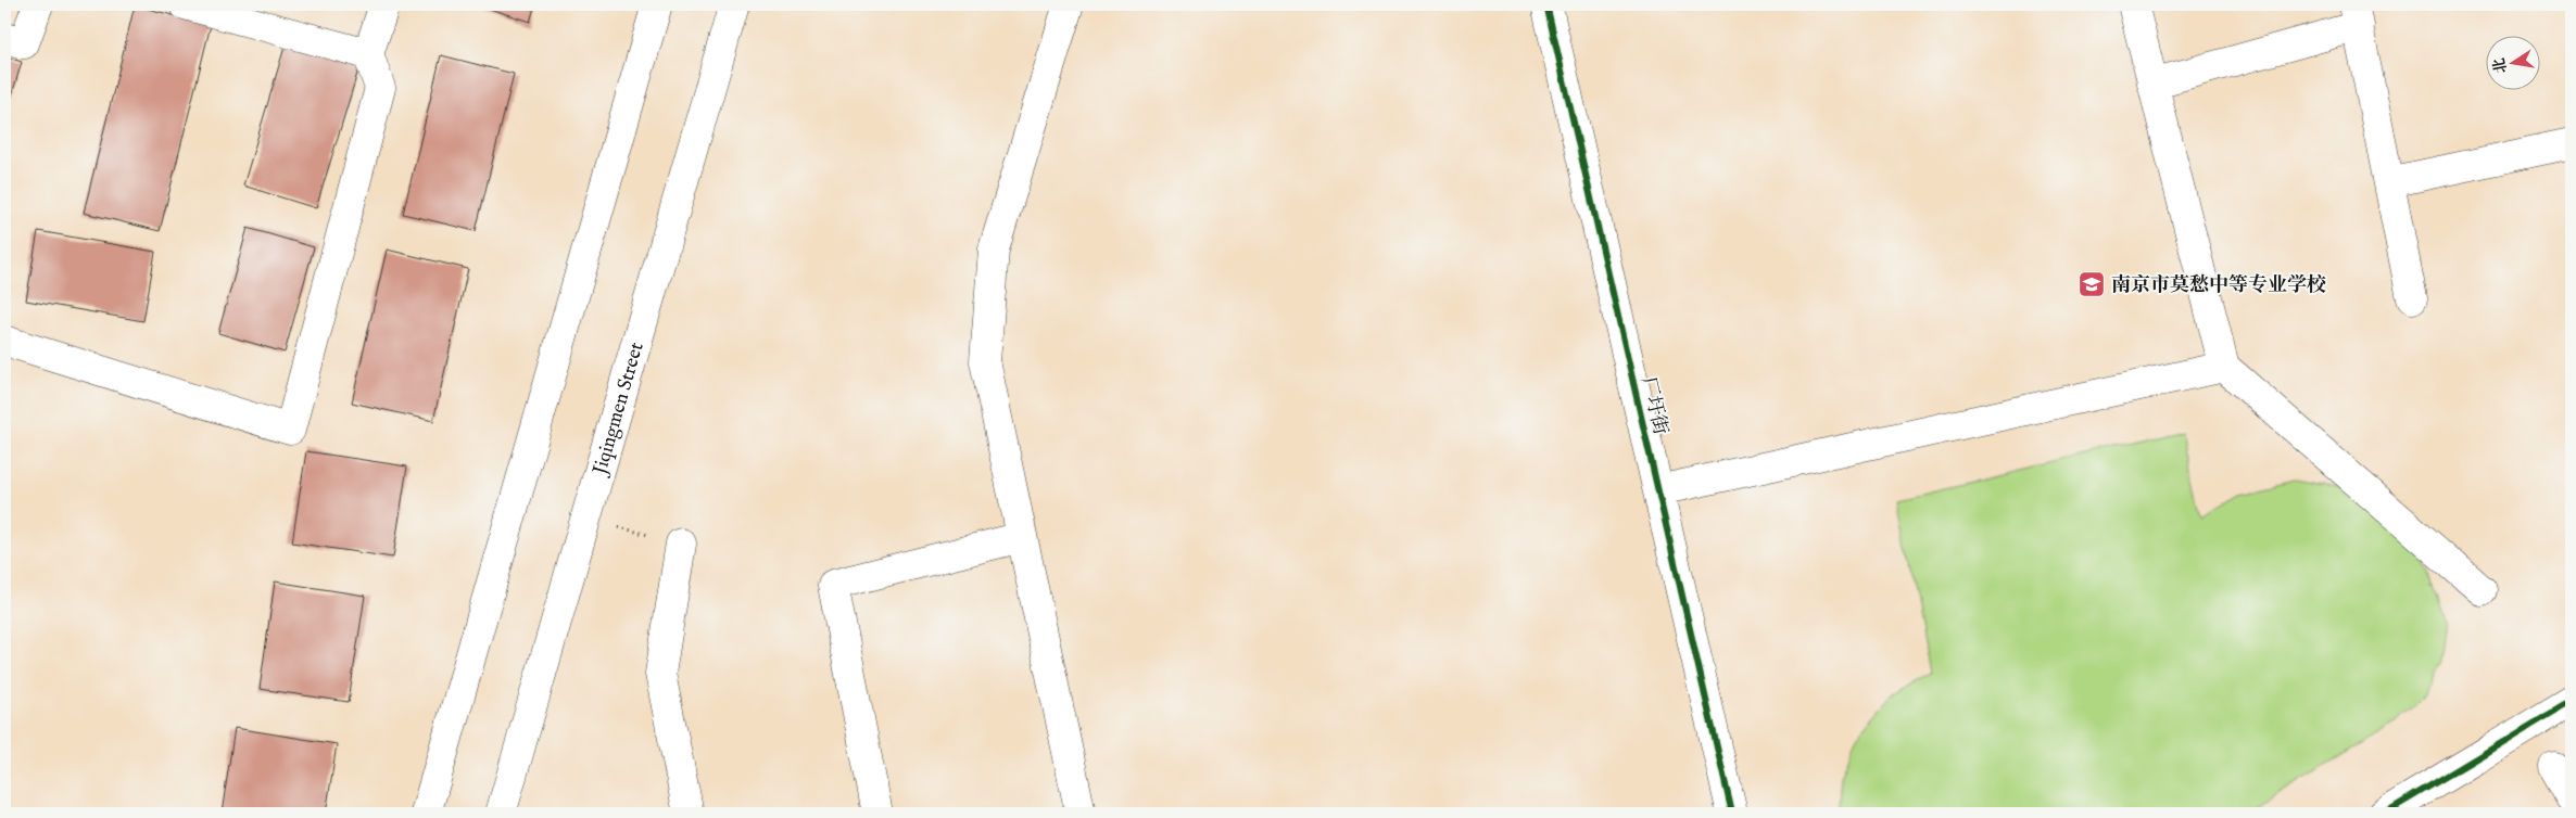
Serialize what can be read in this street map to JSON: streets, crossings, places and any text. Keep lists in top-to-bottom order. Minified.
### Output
{"streets":{"main road":["厂圩街","Jiqingmen Street"]},"places":{"school or university":["南京市莫愁中等专业学校"]},"north":"left"}
